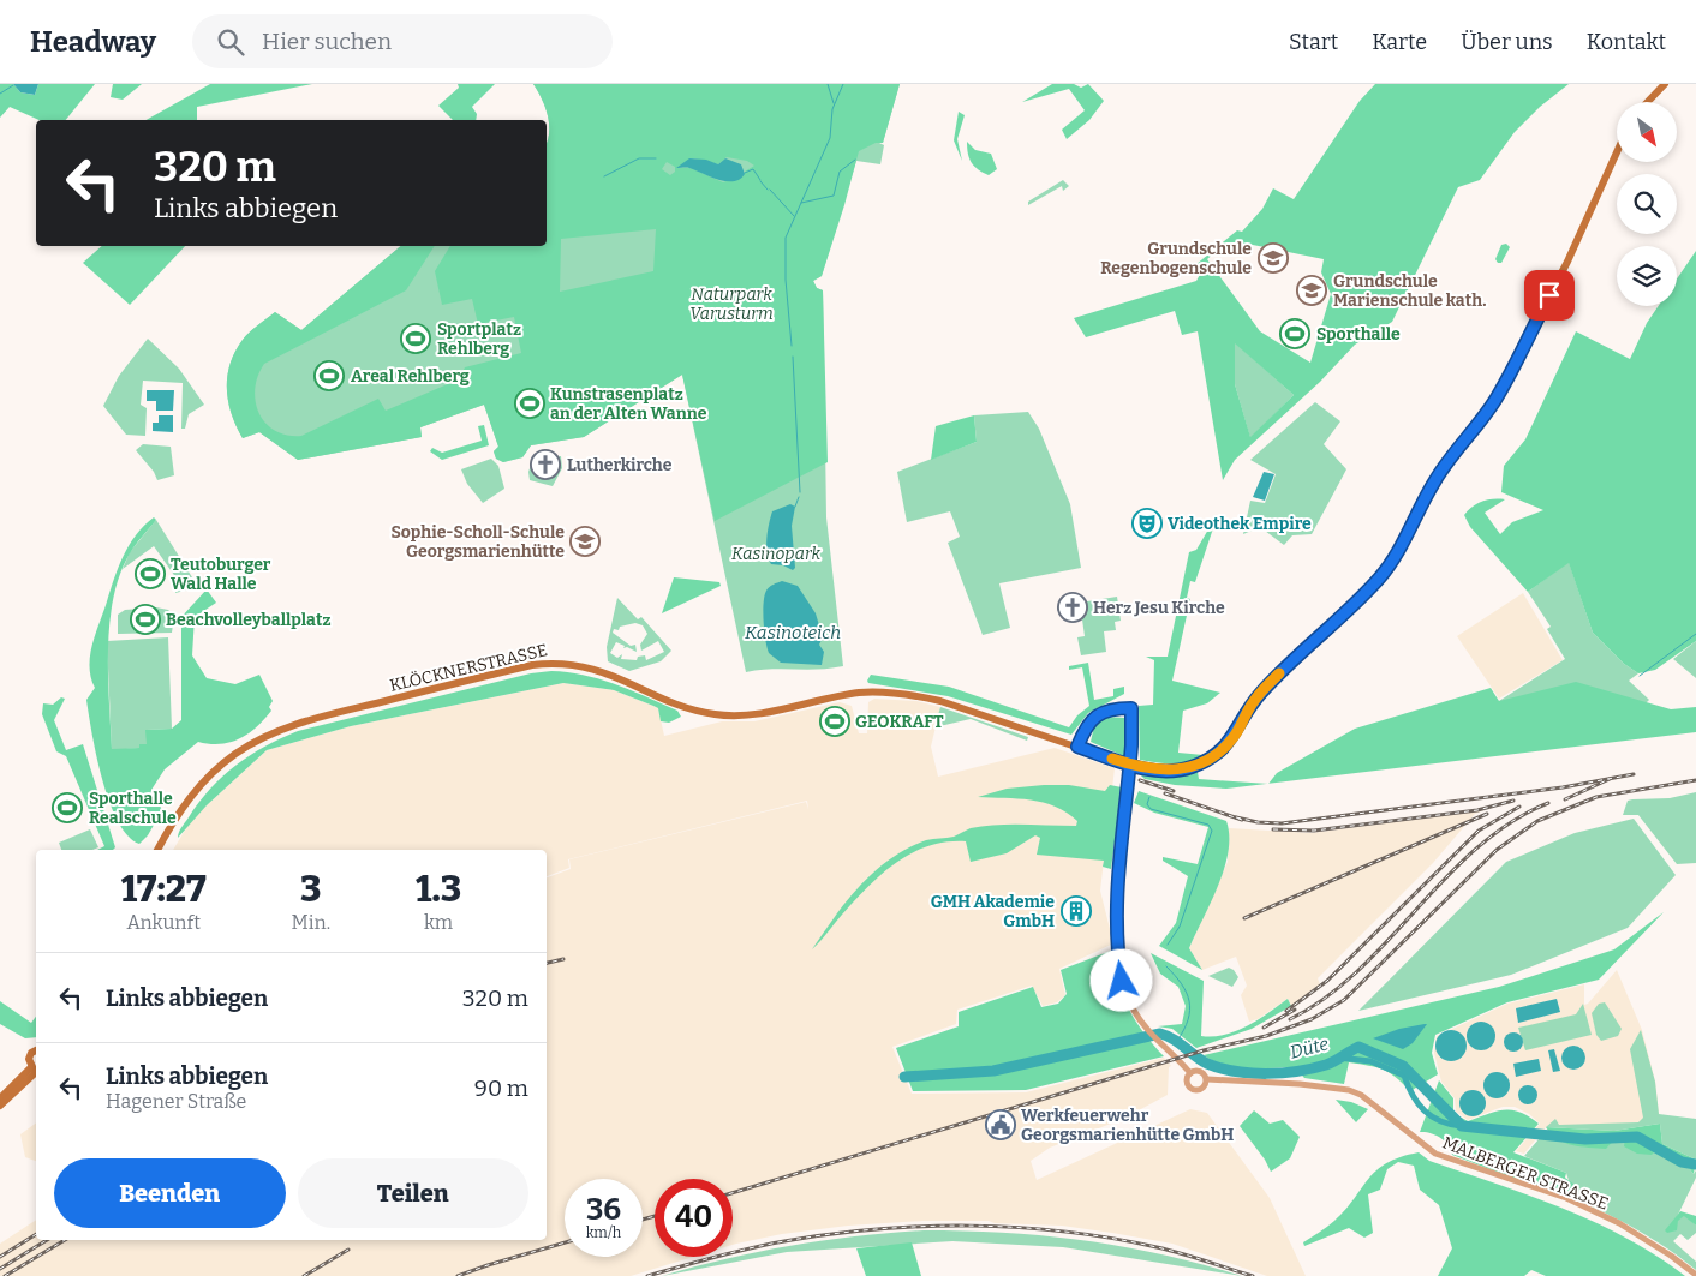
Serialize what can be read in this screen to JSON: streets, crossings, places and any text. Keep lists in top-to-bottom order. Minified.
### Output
{"streets":{"main road":["KLÖCKNERSTRASSE"],"street":["MALBERGER STRASSE"]},"water":["Kasinoteich","Düte"],"parks":["Naturpark Varusturm","Kasinopark"],"places":{"school or university":["Grundschule Regenbogenschule","Grundschule Marienschule kath.","Sophie-Scholl-Schule Georgsmarienhütte"],"sports":["Sporthalle","Sportplatz Rehlberg","Areal Rehlberg","Kunstrasenplatz an der Alten Wanne","Teutoburger Wald Halle","Beachvolleyballplatz","GEOKRAFT","Sporthalle Realschule"],"church":["Lutherkirche","Herz Jesu Kirche"],"theatre":["Videothek Empire"],"building":["GMH Akademie GmbH"],"public building":["Werkfeuerwehr Georgsmarienhütte GmbH"]},"north":"bottom right","page":{"header":"Headway","search":"Hier suchen","nav":["Start","Karte","Über uns","Kontakt"],"turn":["320 m","Links abbiegen"],"eta":["17:27","Ankunft","3","Min.","1.3","km"],"list":[{"name":"Links abbiegen","value":"320 m"},{"name":"Links abbiegen","note":"Hagener Straße","value":"90 m"}],"buttons":["Beenden","Teilen"],"speed":"36 km/h","limit":"40"}}
